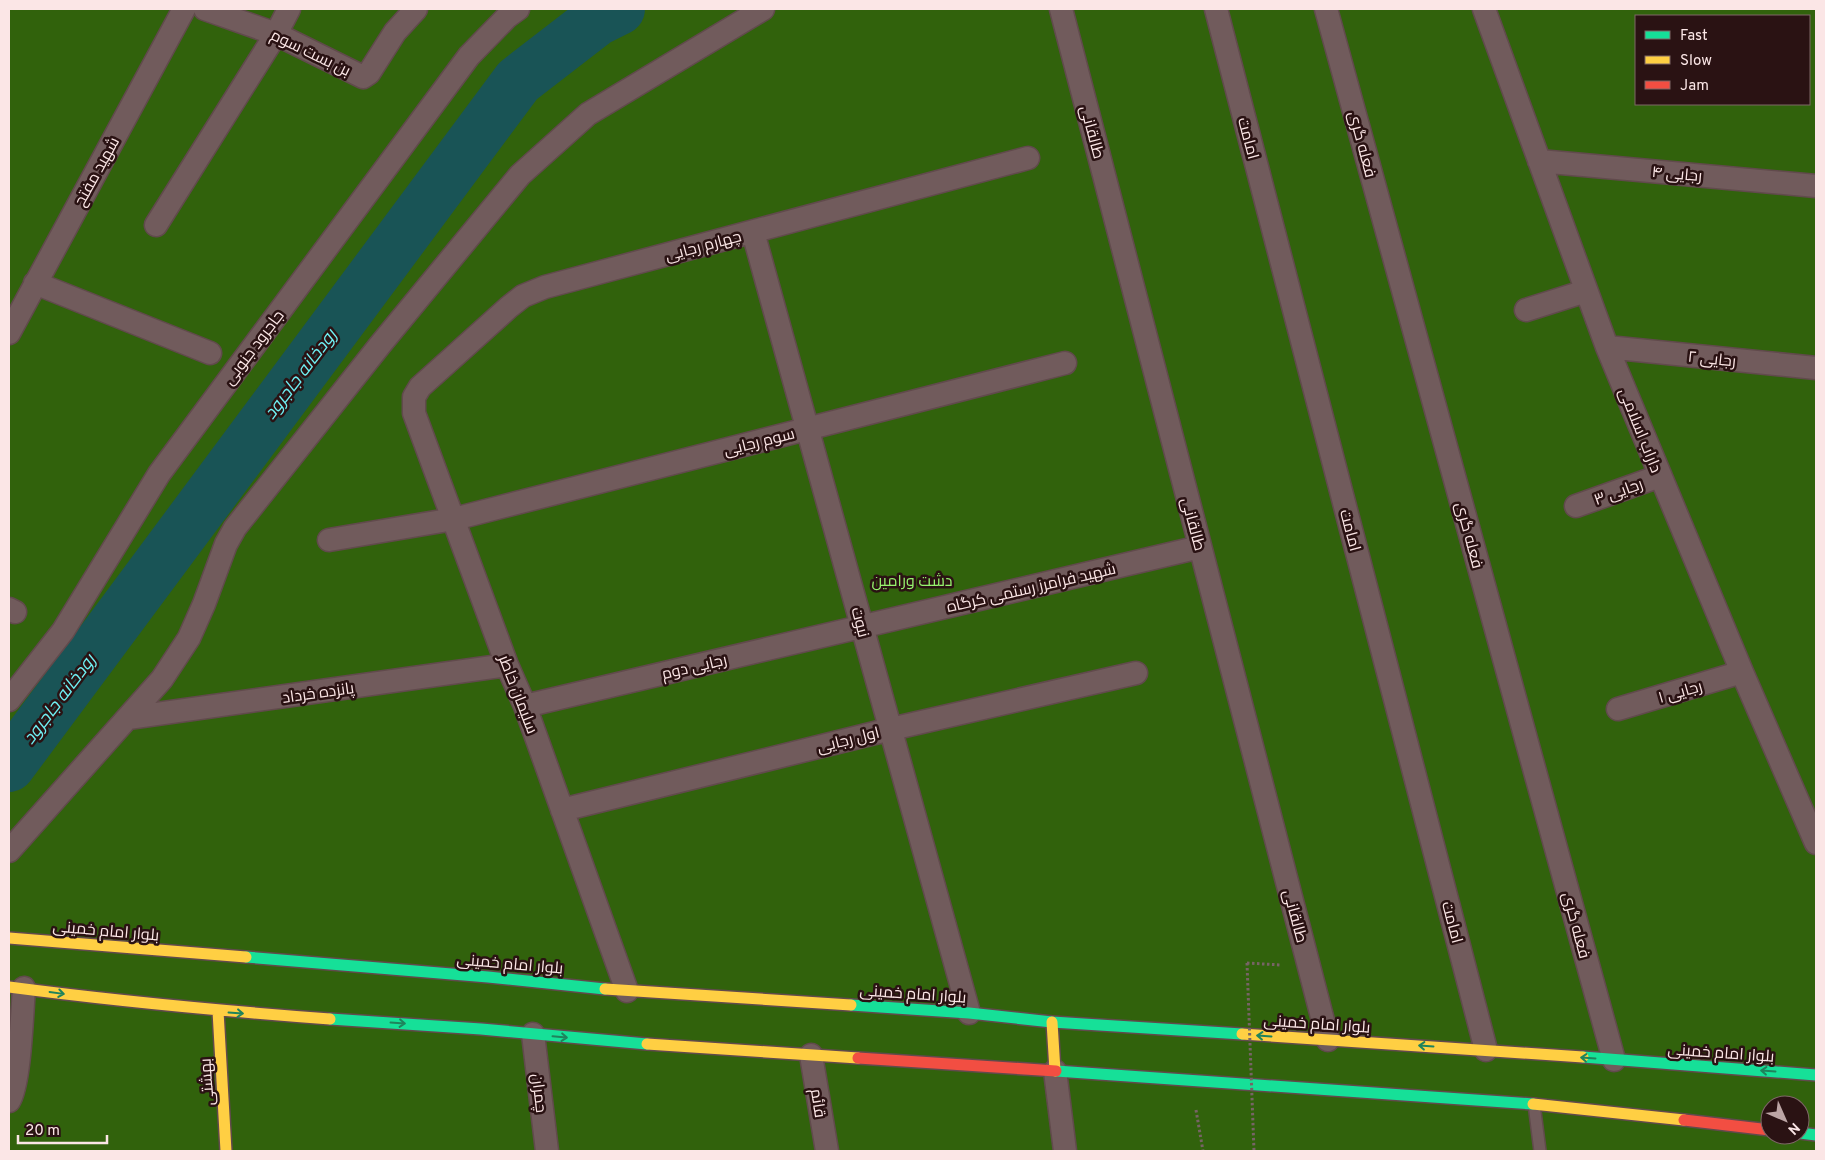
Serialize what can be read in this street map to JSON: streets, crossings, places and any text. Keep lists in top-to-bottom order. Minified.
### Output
{"streets":{"main road":["بلوار امام خمینی","بهشتی"],"street":["بن بست سوم","طالقانی","امامت","فعله گری","شهید مفتح","رجایی ۴","چهارم رجایی","جاجرود جنوبی","رجایی ۲","داراب اسلامی","سوم رجایی","رجایی ۳","شهید فرامرز رستمی کرگاه","نبوت","رجایی دوم","رجایی ۱","پانزده خرداد","سلیمان خاطر","اول رجایی","چمران","قائم"]},"crossings":[["طالقانی","شهید فرامرز رستمی کرگاه"],["طالقانی","بلوار امام خمینی"],["امامت","بلوار امام خمینی"],["فعله گری","بلوار امام خمینی"],["رجایی ۴","داراب اسلامی"],["چهارم رجایی","نبوت"],["چهارم رجایی","سلیمان خاطر"],["رجایی ۲","داراب اسلامی"],["داراب اسلامی","رجایی ۳"],["داراب اسلامی","رجایی ۱"],["سوم رجایی","نبوت"],["سوم رجایی","سلیمان خاطر"],["شهید فرامرز رستمی کرگاه","نبوت"],["شهید فرامرز رستمی کرگاه","رجایی دوم"],["نبوت","رجایی دوم"],["نبوت","اول رجایی"],["نبوت","بلوار امام خمینی"],["رجایی دوم","سلیمان خاطر"],["پانزده خرداد","سلیمان خاطر"],["سلیمان خاطر","اول رجایی"],["سلیمان خاطر","بلوار امام خمینی"]],"water":["رودخانه جاجرود"],"parks":["دشت ورامین"],"legend":["Fast","Slow","Jam"],"scale_bar":"20 m","north":"bottom right"}
